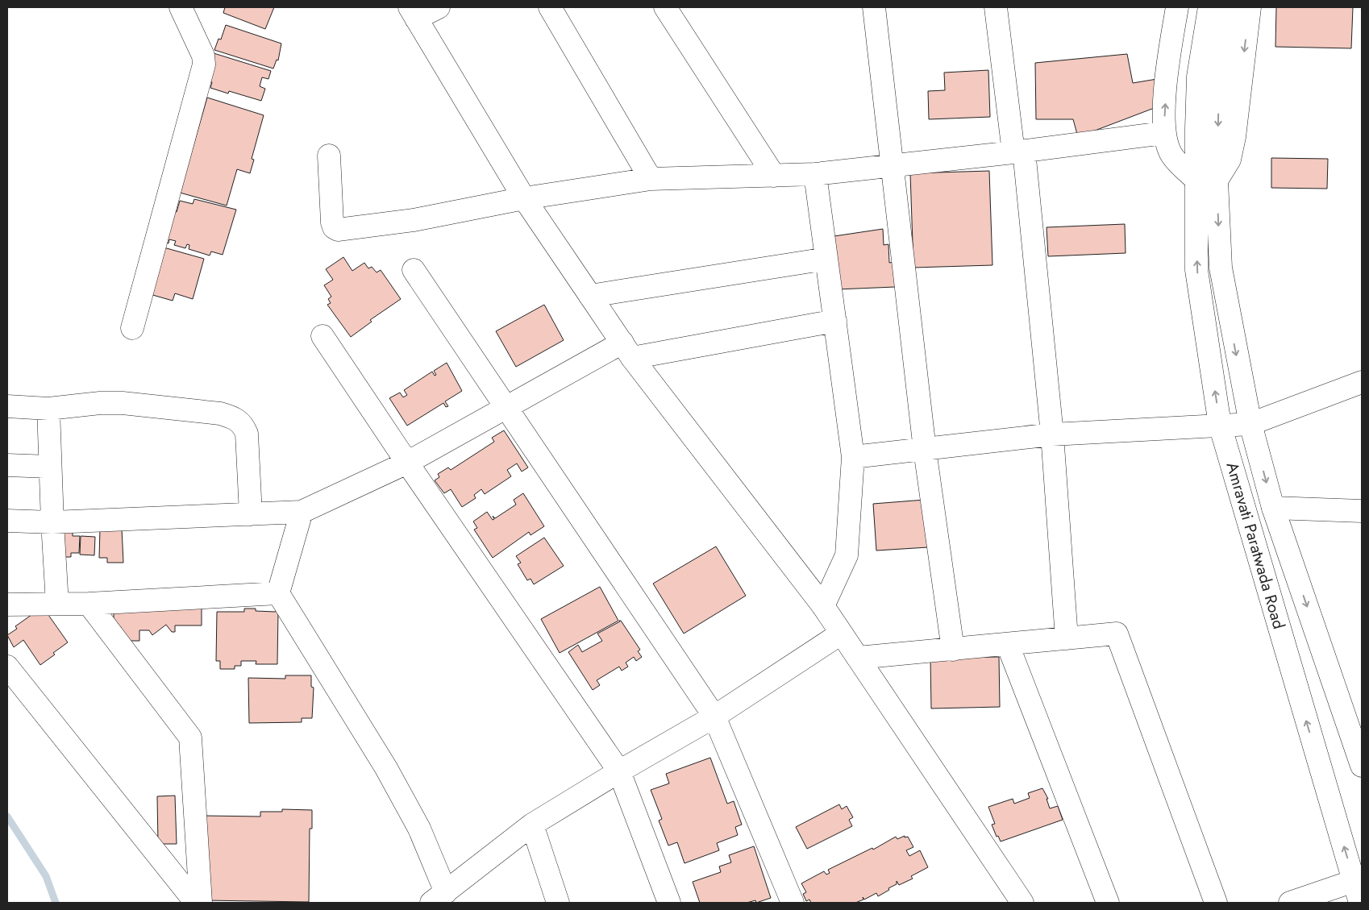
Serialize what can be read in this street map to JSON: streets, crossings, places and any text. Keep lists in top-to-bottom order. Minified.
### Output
{"streets":{"street":["Amravati Paratwada Road"]}}
